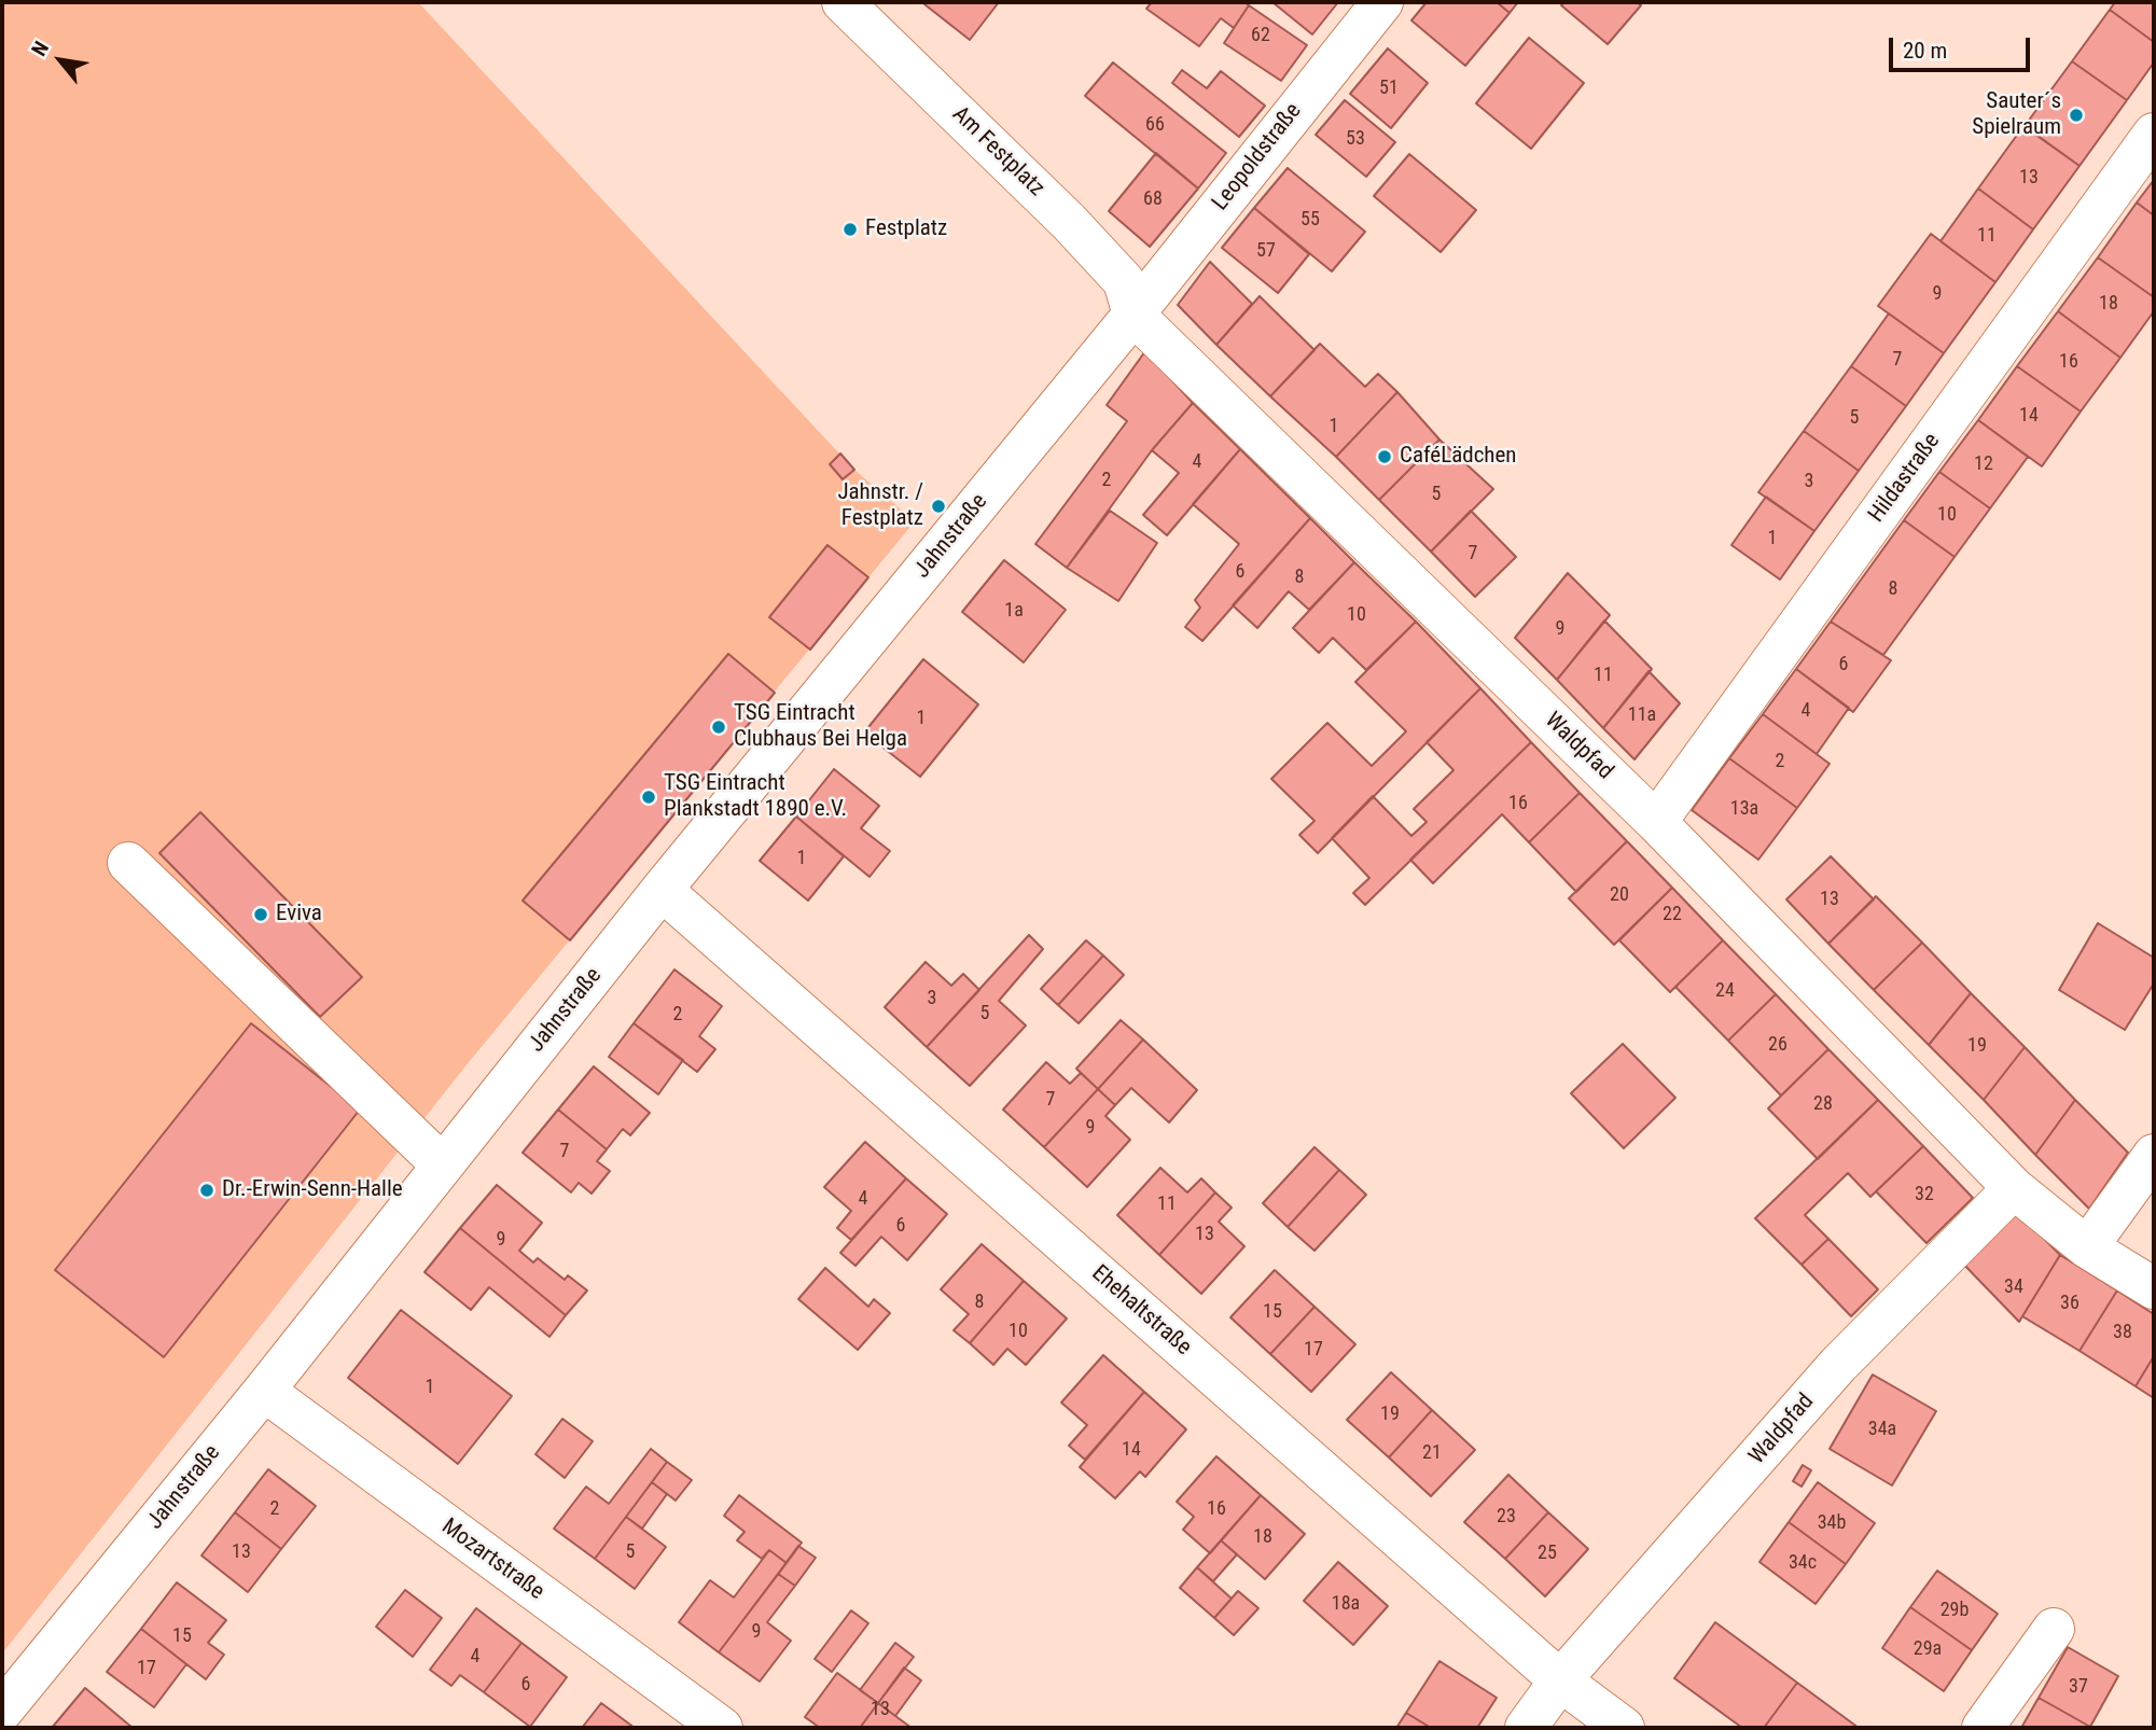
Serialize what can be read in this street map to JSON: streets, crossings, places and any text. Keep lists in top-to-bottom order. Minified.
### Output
{"streets":{"street":["Am Festplatz","Leopoldstraße","Hildastraße","Jahnstraße","Waldpfad","Ehehaltstraße","Mozartstraße"]},"crossings":[["Am Festplatz","Leopoldstraße"],["Am Festplatz","Jahnstraße"],["Am Festplatz","Waldpfad"],["Leopoldstraße","Jahnstraße"],["Leopoldstraße","Waldpfad"],["Hildastraße","Waldpfad"],["Jahnstraße","Waldpfad"],["Jahnstraße","Ehehaltstraße"],["Jahnstraße","Mozartstraße"],["Waldpfad","Ehehaltstraße"]],"places":["Sauter´s Spielraum","Festplatz","CaféLädchen","Jahnstr. / Festplatz","TSG Eintracht Clubhaus Bei Helga","TSG Eintracht Plankstadt 1890 e.V.","Eviva","Dr.-Erwin-Senn-Halle"],"house_numbers":["62","51","66","53","13","68","55","11","57","9","18","7","16","14","5","1","4","12","2","3","5","10","1","7","6","8","8","1a","10","9","6","11","4","11a","1","2","16","13a","1","20","13","22","24","3","5","2","26","19","7","28","9","7","32","4","11","6","13","9","34","8","36","15","10","38","17","1","19","34a","14","21","2","16","23","34b","18","13","5","25","34c","18a","29b","9","15","29a","4","17","6","37","13"],"scale_bar":"20 m","north":"top left"}
